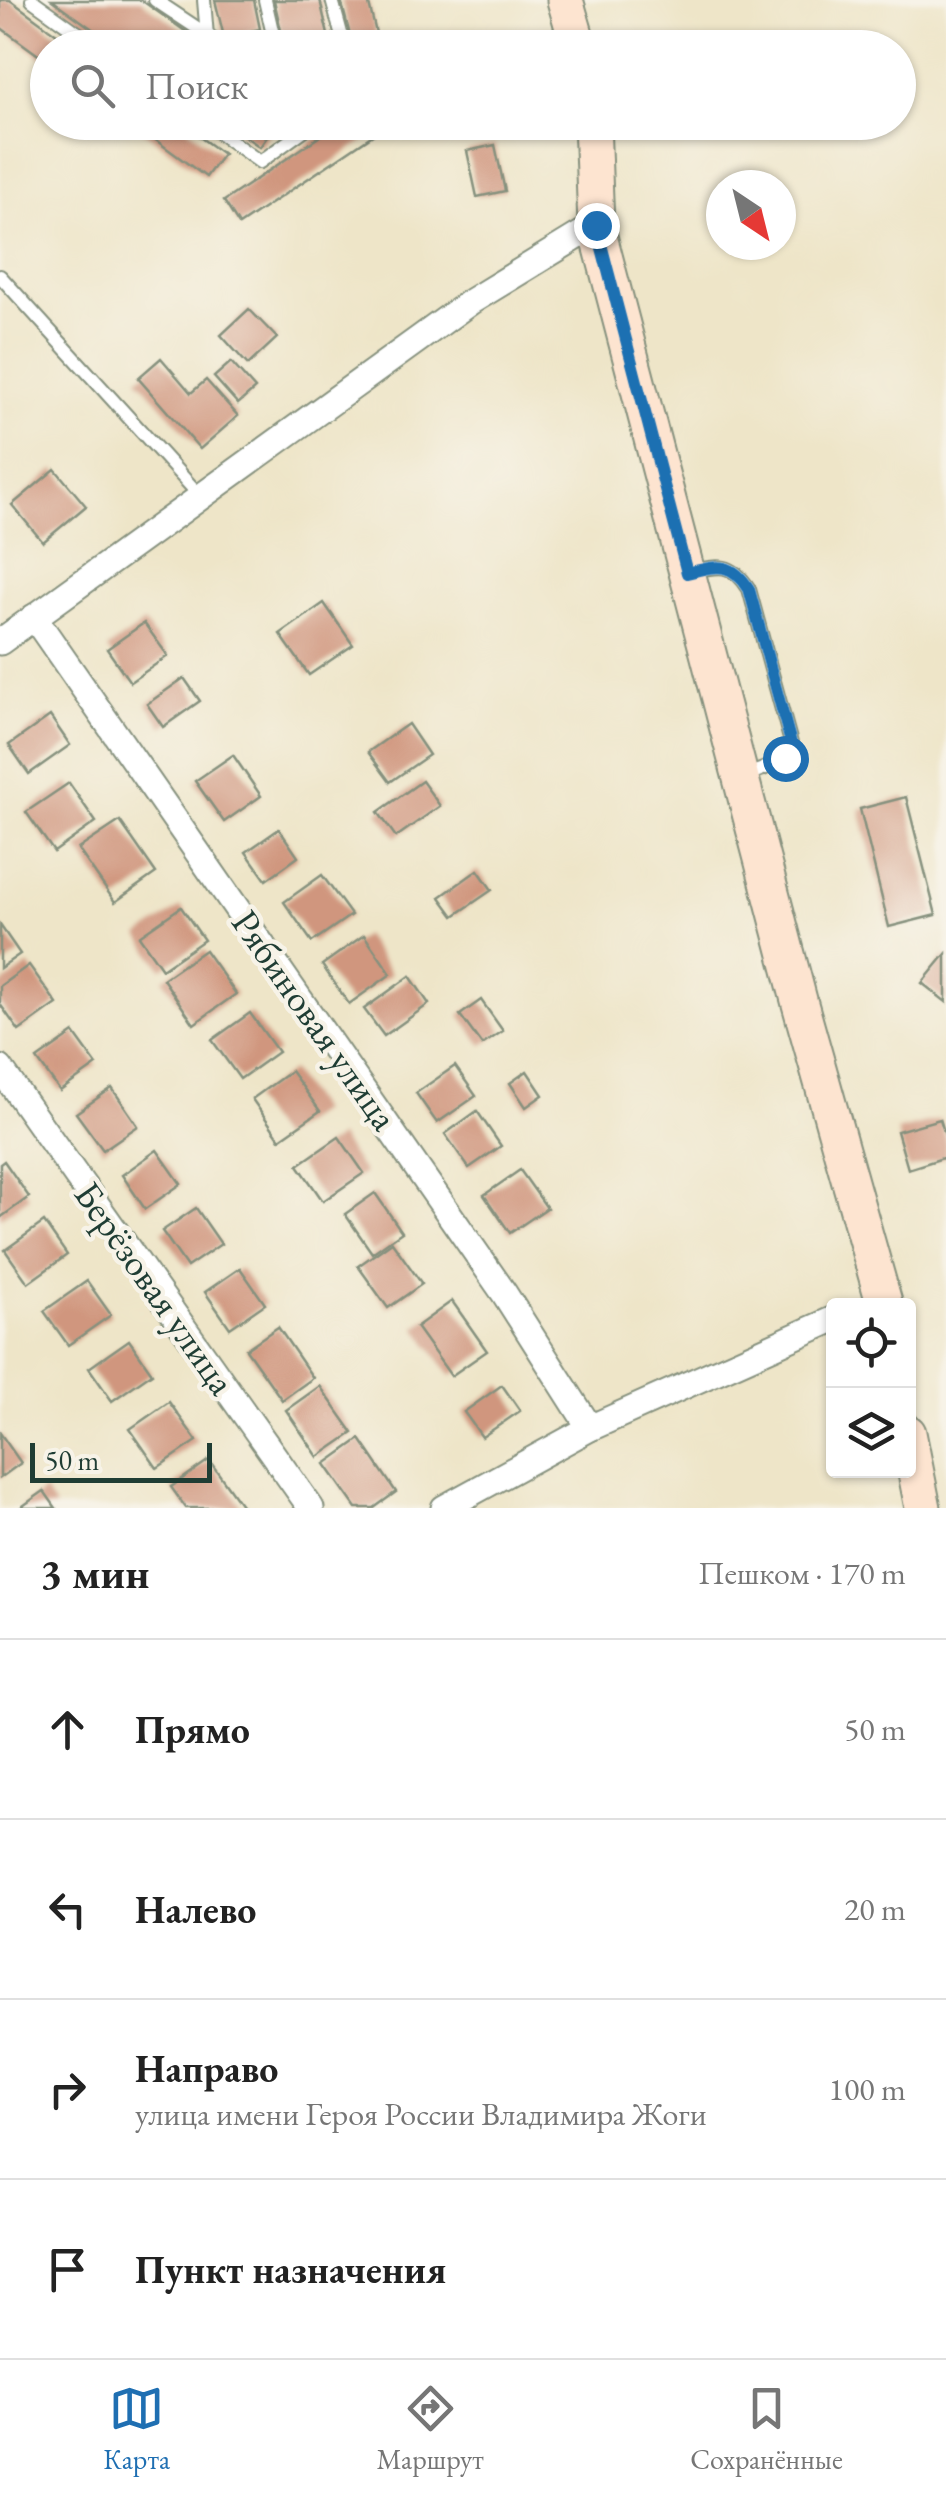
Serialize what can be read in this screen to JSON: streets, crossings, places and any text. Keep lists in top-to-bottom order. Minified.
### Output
{"streets":{"street":["Рябиновая улица","Берёзовая улица"]},"scale_bar":"50 m","north":"bottom right","page":{"search":"Поиск","scale":"50 m","heading":["3 мин","Пешком · 170 m"],"list":[["Прямо","50 m"],["Налево","20 m"],["Направо","улица имени Героя России Владимира Жоги","100 m"],"Пункт назначения"],"nav":["Карта","Маршрут","Сохранённые"]}}
